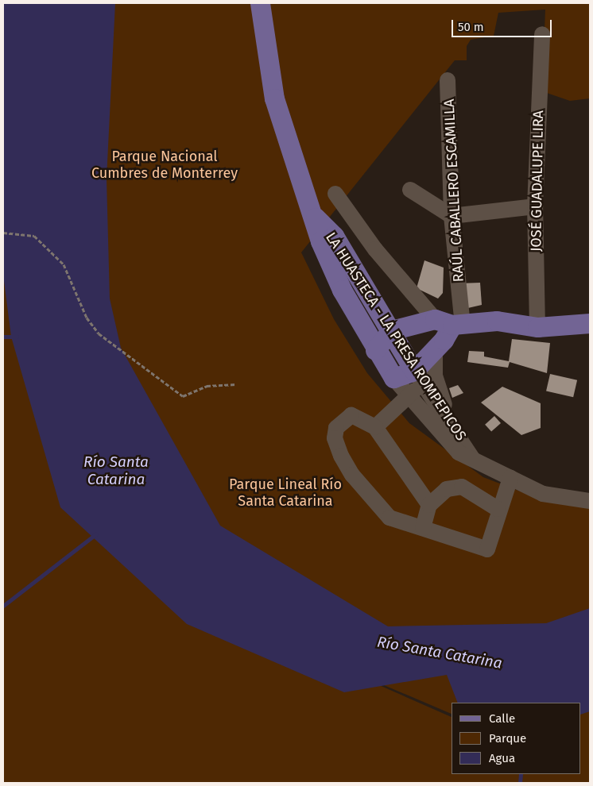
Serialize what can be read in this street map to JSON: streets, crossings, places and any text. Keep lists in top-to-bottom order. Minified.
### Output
{"streets":{"main road":["LA HUASTECA - LA PRESA ROMPEPICOS"],"street":["JOSÉ GUADALUPE LIRA","RAÚL CABALLERO ESCAMILLA"]},"water":["Río Santa Catarina"],"parks":["Parque Nacional Cumbres de Monterrey","Parque Lineal Río Santa Catarina"],"legend":["Calle","Parque","Agua"],"scale_bar":"50 m"}
